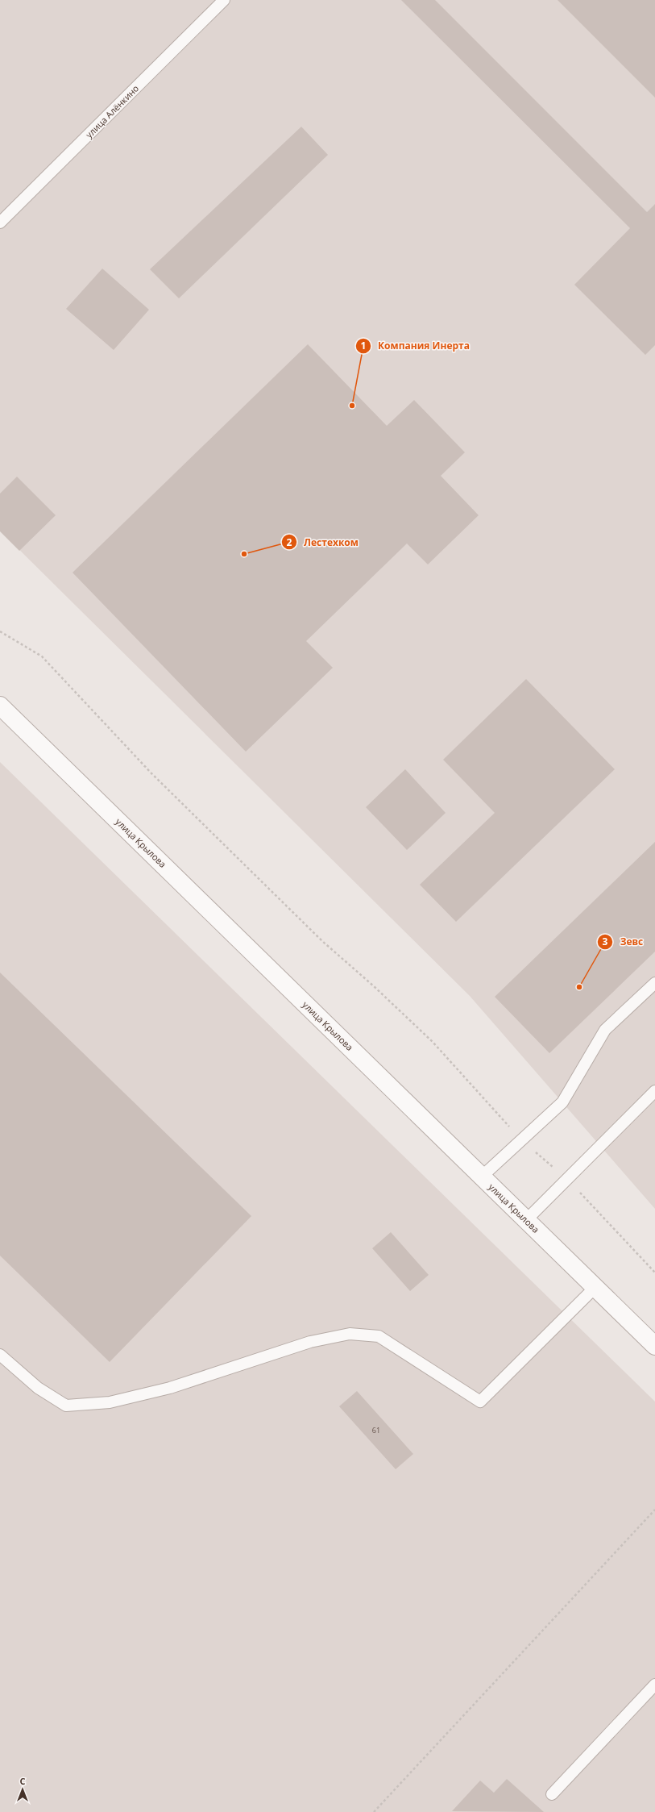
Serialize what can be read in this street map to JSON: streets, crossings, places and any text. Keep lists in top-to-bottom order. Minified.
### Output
{"streets":{"street":["улица Крылова"],"lane":["улица Алёнкино"]},"places":["Компания Инерта","Лестехком","Зевс"],"house_numbers":["61"],"north":"top"}
